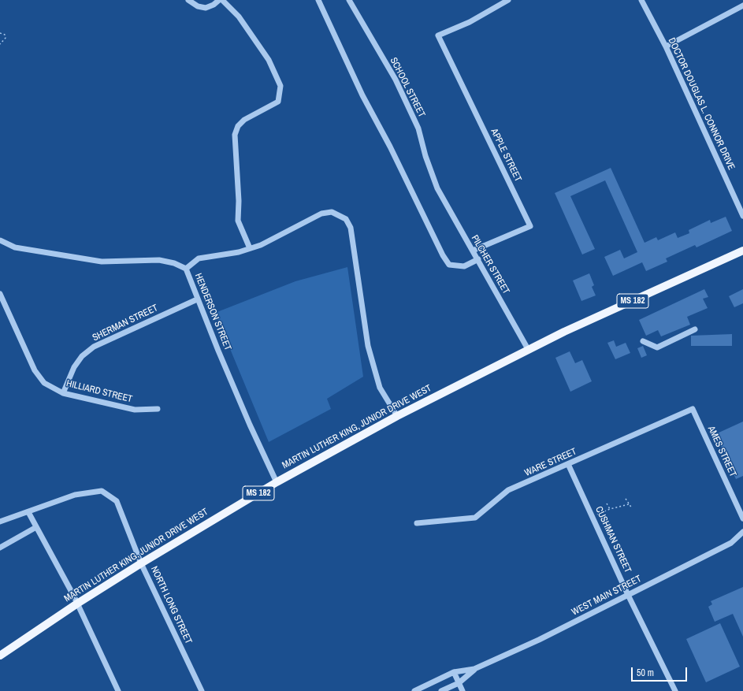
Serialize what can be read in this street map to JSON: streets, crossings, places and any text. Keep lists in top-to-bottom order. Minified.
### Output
{"streets":{"main road":["MS 182","MARTIN LUTHER KING, JUNIOR DRIVE WEST"],"street":["SCHOOL STREET","DOCTOR DOUGLAS L. CONNOR DRIVE","APPLE STREET","PILCHER STREET","HENDERSON STREET","SHERMAN STREET","HILLIARD STREET","AMES STREET","WARE STREET","CUSHMAN STREET","WEST MAIN STREET","NORTH LONG STREET"]},"crossings":[["SCHOOL STREET","PILCHER STREET"],["APPLE STREET","PILCHER STREET"],["PILCHER STREET","MARTIN LUTHER KING, JUNIOR DRIVE WEST"],["HENDERSON STREET","SHERMAN STREET"],["HENDERSON STREET","MARTIN LUTHER KING, JUNIOR DRIVE WEST"],["SHERMAN STREET","HILLIARD STREET"],["MARTIN LUTHER KING, JUNIOR DRIVE WEST","NORTH LONG STREET"],["AMES STREET","WARE STREET"],["WARE STREET","CUSHMAN STREET"],["CUSHMAN STREET","WEST MAIN STREET"]],"scale_bar":"50 m"}
